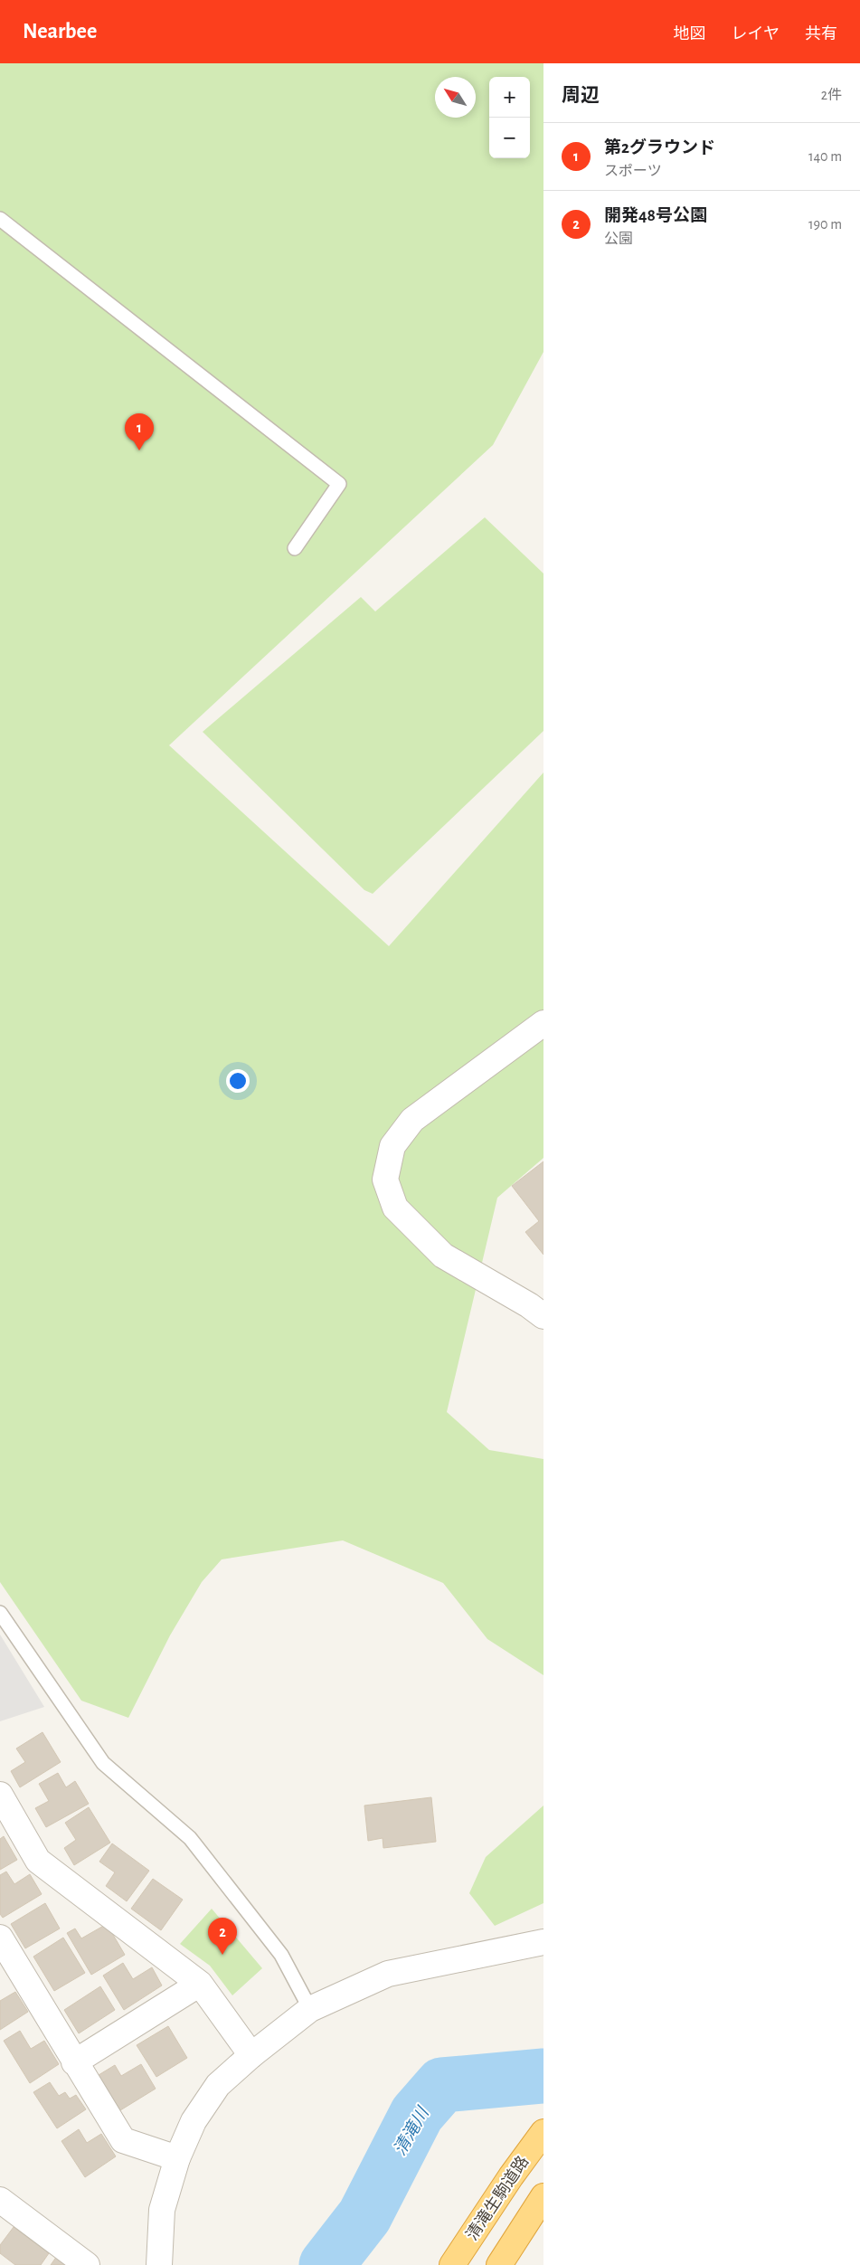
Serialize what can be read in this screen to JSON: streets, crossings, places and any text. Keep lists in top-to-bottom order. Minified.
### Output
{"streets":{"highway":["清滝生駒道路"]},"water":["清滝川"],"north":"top left","page":{"header":"Nearbee","nav":["地図","レイヤ","共有"],"heading":["周辺","2件"],"map_buttons":["+","−"],"list":[{"mark":"1","name":"第2グラウンド","note":"スポーツ","value":"140 m"},{"mark":"2","name":"開発48号公園","note":"公園","value":"190 m"}],"pins":["1","2"]}}
